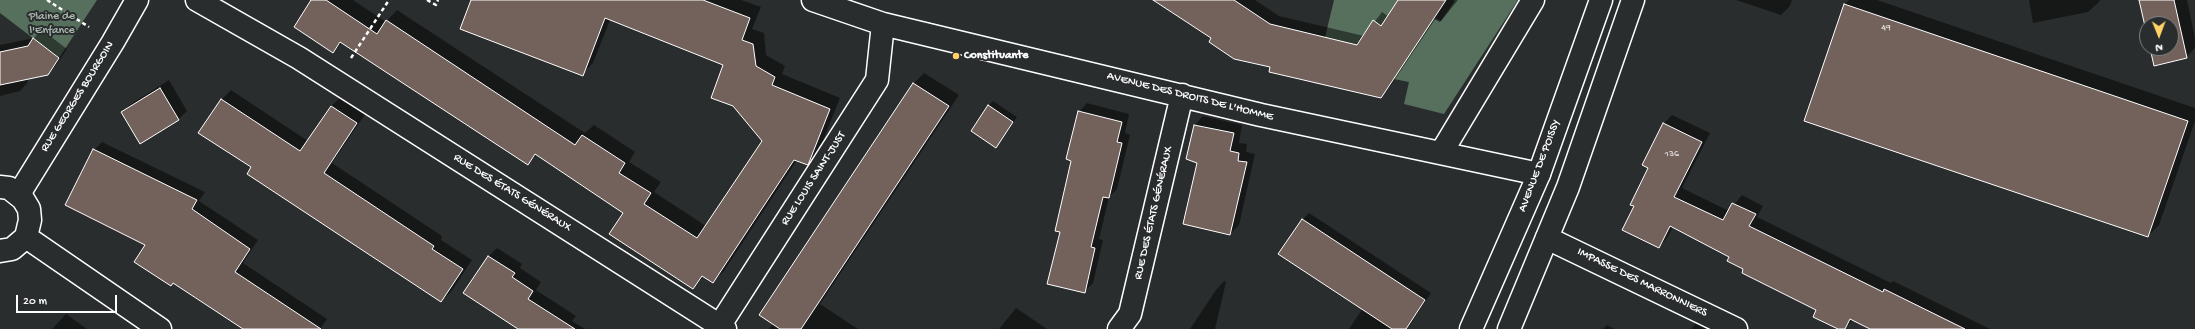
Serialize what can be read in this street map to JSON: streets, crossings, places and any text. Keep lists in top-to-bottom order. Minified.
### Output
{"streets":{"street":["RUE GEORGES BOURGOIN","AVENUE DES DROITS DE L'HOMME","AVENUE DE POISSY","RUE LOUIS SAINT-JUST","RUE DES ÉTATS GÉNÉRAUX","IMPASSE DES MARRONNIERS"]},"crossings":[["AVENUE DES DROITS DE L'HOMME","AVENUE DE POISSY"],["AVENUE DES DROITS DE L'HOMME","RUE LOUIS SAINT-JUST"],["AVENUE DES DROITS DE L'HOMME","RUE DES ÉTATS GÉNÉRAUX"],["RUE LOUIS SAINT-JUST","RUE DES ÉTATS GÉNÉRAUX"]],"parks":["Plaine de l'Enfance"],"places":["Constituante"],"house_numbers":["49","136"],"scale_bar":"20 m","north":"bottom"}
